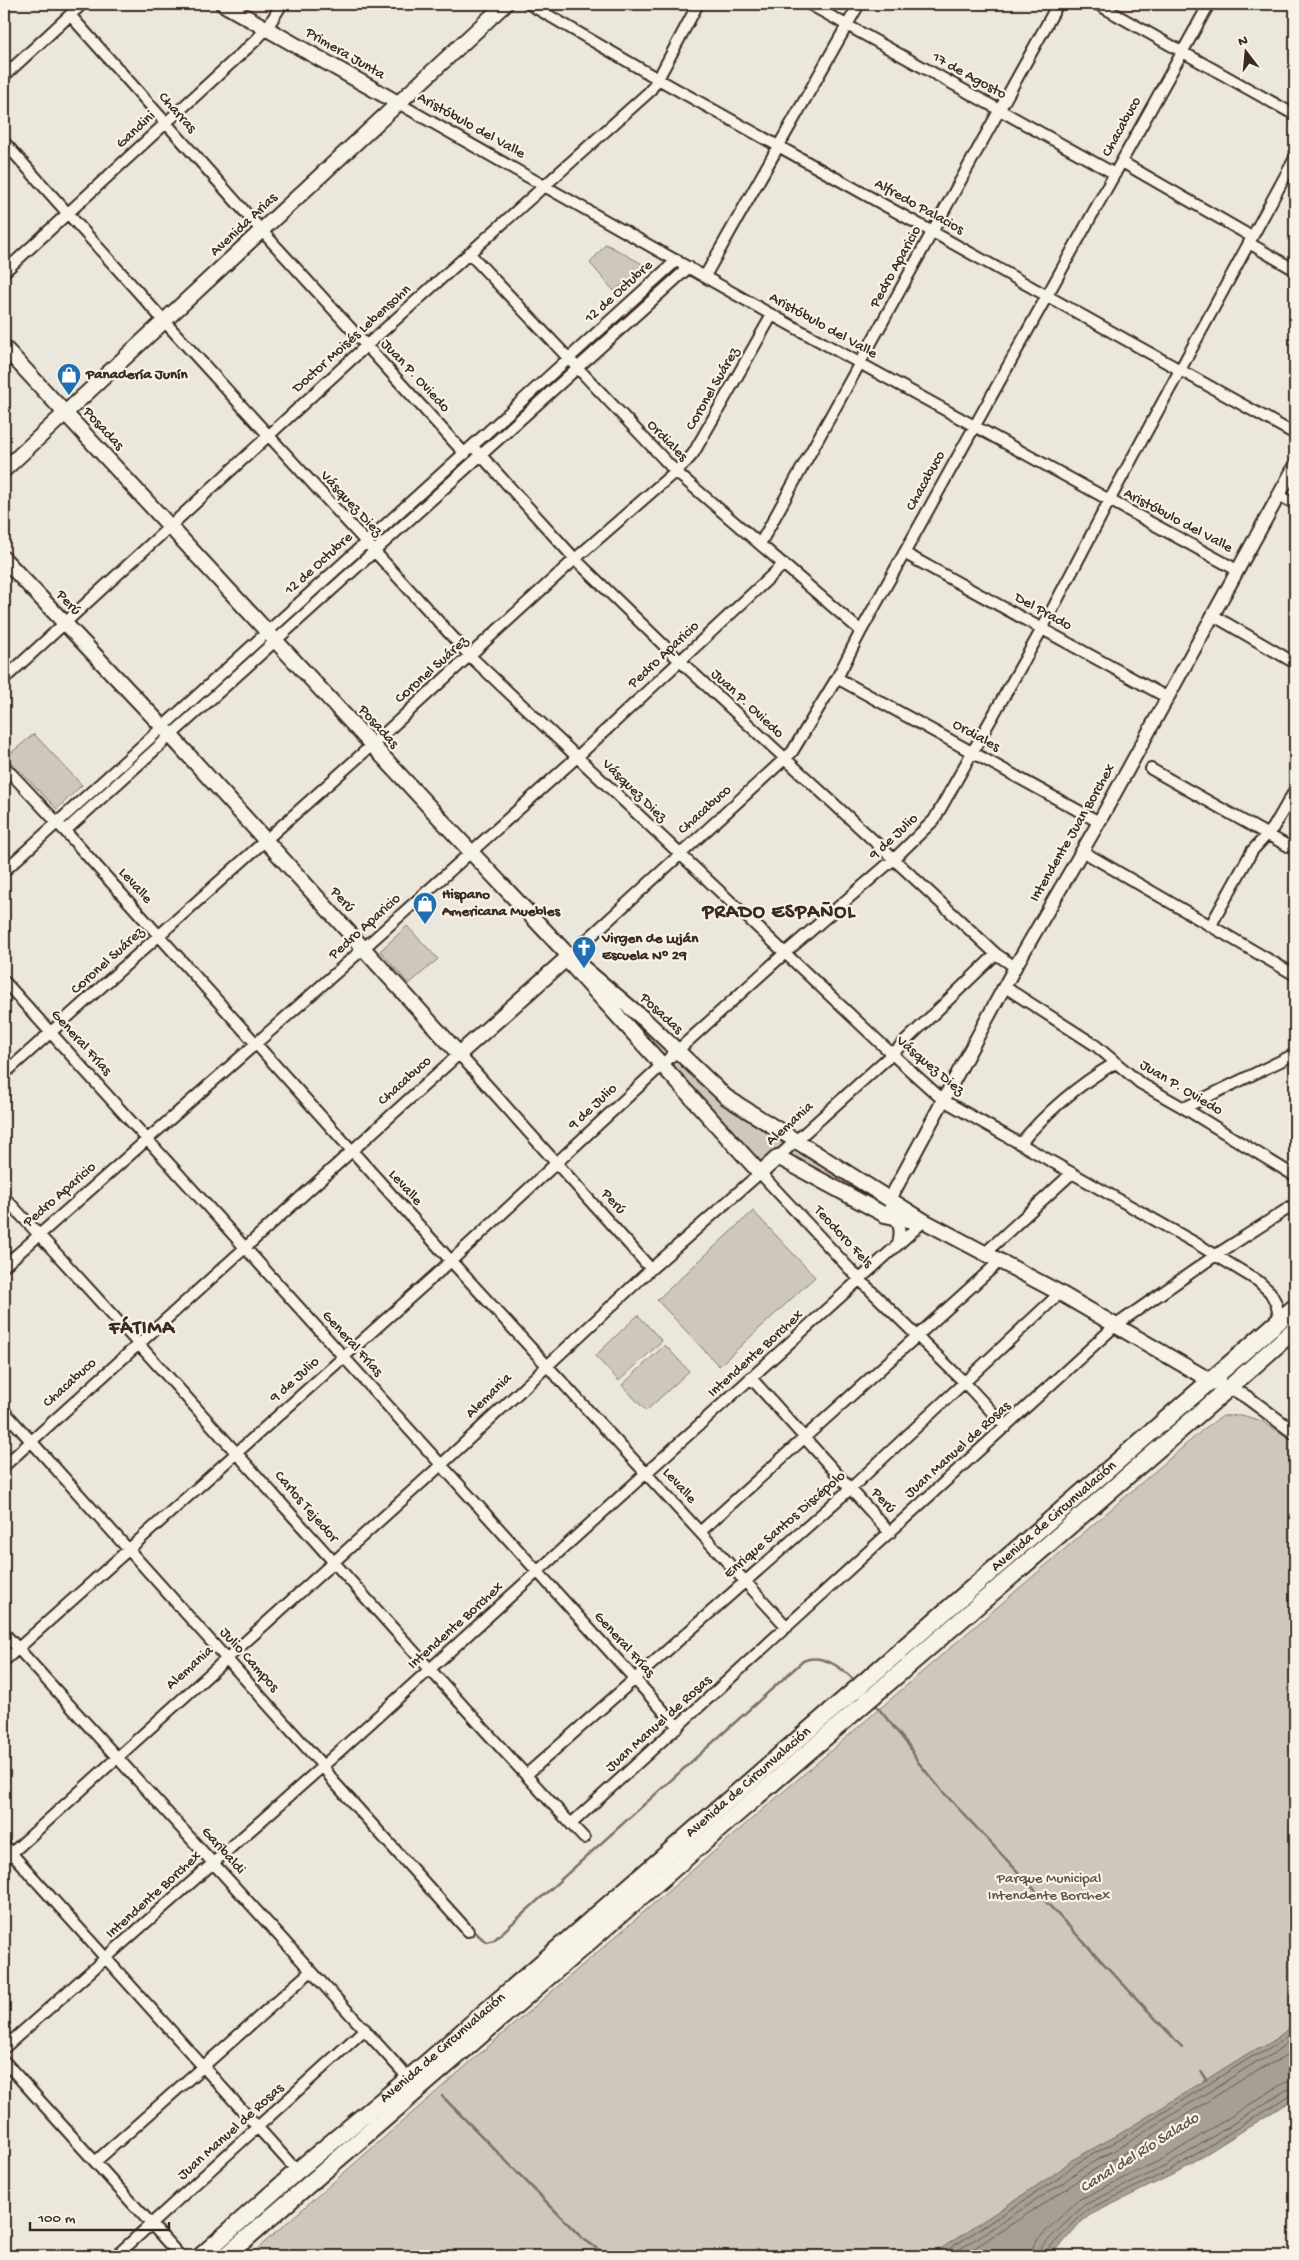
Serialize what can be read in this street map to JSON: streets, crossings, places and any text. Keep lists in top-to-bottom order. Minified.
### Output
{"streets":{"highway":["Avenida de Circunvalación"],"main road":["Primera Junta","Chacabuco","Avenida Arias","Posadas","Perú","Alemania","Teodoro Fels"],"street":["17 de Agosto","Charras","Aristóbulo del Valle","Gandini","Alfredo Palacios","Pedro Aparicio","12 de Octubre","Doctor Moisés Lebensohn","Juan P. Oviedo","Coronel Suárez","Ordiales","Vásquez Diez","Del Prado","Intendente Juan Borchex","9 de Julio","Levalle","General Frías","Intendente Borchex","Juan Manuel de Rosas","Carlos Tejedor","Enrique Santos Discépolo","Julio Campos","Garibaldi"]},"crossings":[["Primera Junta","Aristóbulo del Valle"],["Primera Junta","Gandini"],["Primera Junta","Avenida Arias"],["17 de Agosto","Chacabuco"],["17 de Agosto","Pedro Aparicio"],["Charras","Gandini"],["Charras","Avenida Arias"],["Charras","Juan P. Oviedo"],["Aristóbulo del Valle","Chacabuco"],["Aristóbulo del Valle","Avenida Arias"],["Aristóbulo del Valle","Pedro Aparicio"],["Aristóbulo del Valle","12 de Octubre"],["Aristóbulo del Valle","Doctor Moisés Lebensohn"],["Aristóbulo del Valle","Coronel Suárez"],["Aristóbulo del Valle","Intendente Juan Borchex"],["Aristóbulo del Valle","9 de Julio"],["Chacabuco","Alfredo Palacios"],["Chacabuco","Juan P. Oviedo"],["Chacabuco","Posadas"],["Chacabuco","Ordiales"],["Chacabuco","Vásquez Diez"],["Chacabuco","Perú"],["Chacabuco","Del Prado"],["Chacabuco","Levalle"],["Chacabuco","General Frías"],["Chacabuco","Carlos Tejedor"],["Chacabuco","Julio Campos"],["Gandini","Vásquez Diez"],["Alfredo Palacios","Pedro Aparicio"],["Alfredo Palacios","Doctor Moisés Lebensohn"],["Alfredo Palacios","9 de Julio"],["Avenida Arias","Juan P. Oviedo"],["Avenida Arias","Posadas"],["Avenida Arias","Vásquez Diez"],["Pedro Aparicio","Juan P. Oviedo"],["Pedro Aparicio","Posadas"],["Pedro Aparicio","Ordiales"],["Pedro Aparicio","Vásquez Diez"],["Pedro Aparicio","Perú"],["Pedro Aparicio","Levalle"],["Pedro Aparicio","General Frías"],["Pedro Aparicio","Carlos Tejedor"],["12 de Octubre","Juan P. Oviedo"],["12 de Octubre","Posadas"],["12 de Octubre","Ordiales"],["12 de Octubre","Vásquez Diez"],["12 de Octubre","Perú"],["12 de Octubre","Levalle"],["Doctor Moisés Lebensohn","Juan P. Oviedo"],["Doctor Moisés Lebensohn","Posadas"],["Doctor Moisés Lebensohn","Ordiales"],["Doctor Moisés Lebensohn","Vásquez Diez"],["Doctor Moisés Lebensohn","Perú"],["Juan P. Oviedo","Coronel Suárez"],["Juan P. Oviedo","Intendente Juan Borchex"],["Juan P. Oviedo","9 de Julio"],["Juan P. Oviedo","Alemania"],["Coronel Suárez","Posadas"],["Coronel Suárez","Ordiales"],["Coronel Suárez","Vásquez Diez"],["Coronel Suárez","Perú"],["Coronel Suárez","Levalle"],["Coronel Suárez","General Frías"],["Posadas","Intendente Juan Borchex"],["Posadas","9 de Julio"],["Posadas","Alemania"],["Posadas","Teodoro Fels"],["Posadas","Intendente Borchex"],["Posadas","Juan Manuel de Rosas"],["Posadas","Avenida de Circunvalación"],["Posadas","Enrique Santos Discépolo"],["Ordiales","Intendente Juan Borchex"],["Ordiales","9 de Julio"],["Vásquez Diez","Intendente Juan Borchex"],["Vásquez Diez","9 de Julio"],["Vásquez Diez","Alemania"],["Vásquez Diez","Juan Manuel de Rosas"],["Vásquez Diez","Avenida de Circunvalación"],["Perú","9 de Julio"],["Perú","Alemania"],["Perú","Intendente Borchex"],["Perú","Juan Manuel de Rosas"],["Perú","Enrique Santos Discépolo"],["Del Prado","Intendente Juan Borchex"],["Del Prado","9 de Julio"],["9 de Julio","Levalle"],["9 de Julio","General Frías"],["9 de Julio","Teodoro Fels"],["9 de Julio","Carlos Tejedor"],["9 de Julio","Julio Campos"],["9 de Julio","Garibaldi"],["Levalle","Alemania"],["Levalle","Intendente Borchex"],["Levalle","Juan Manuel de Rosas"],["Levalle","Enrique Santos Discépolo"],["General Frías","Alemania"],["General Frías","Intendente Borchex"],["General Frías","Juan Manuel de Rosas"],["General Frías","Enrique Santos Discépolo"],["Alemania","Teodoro Fels"],["Alemania","Carlos Tejedor"],["Alemania","Julio Campos"],["Alemania","Garibaldi"],["Teodoro Fels","Intendente Borchex"],["Teodoro Fels","Juan Manuel de Rosas"],["Teodoro Fels","Enrique Santos Discépolo"],["Intendente Borchex","Carlos Tejedor"],["Intendente Borchex","Julio Campos"],["Intendente Borchex","Garibaldi"],["Juan Manuel de Rosas","Carlos Tejedor"],["Juan Manuel de Rosas","Garibaldi"],["Carlos Tejedor","Enrique Santos Discépolo"],["Avenida de Circunvalación","Garibaldi"]],"districts":["PRADO ESPAÑOL","FÁTIMA"],"water":["Canal del Río Salado"],"parks":["Parque Municipal Intendente Borchex"],"places":{"shop":["Panadería Junín","Hispano Americana Muebles"],"church":["Virgen de Luján Escuela Nº 29"]},"scale_bar":"100 m","north":"top"}
